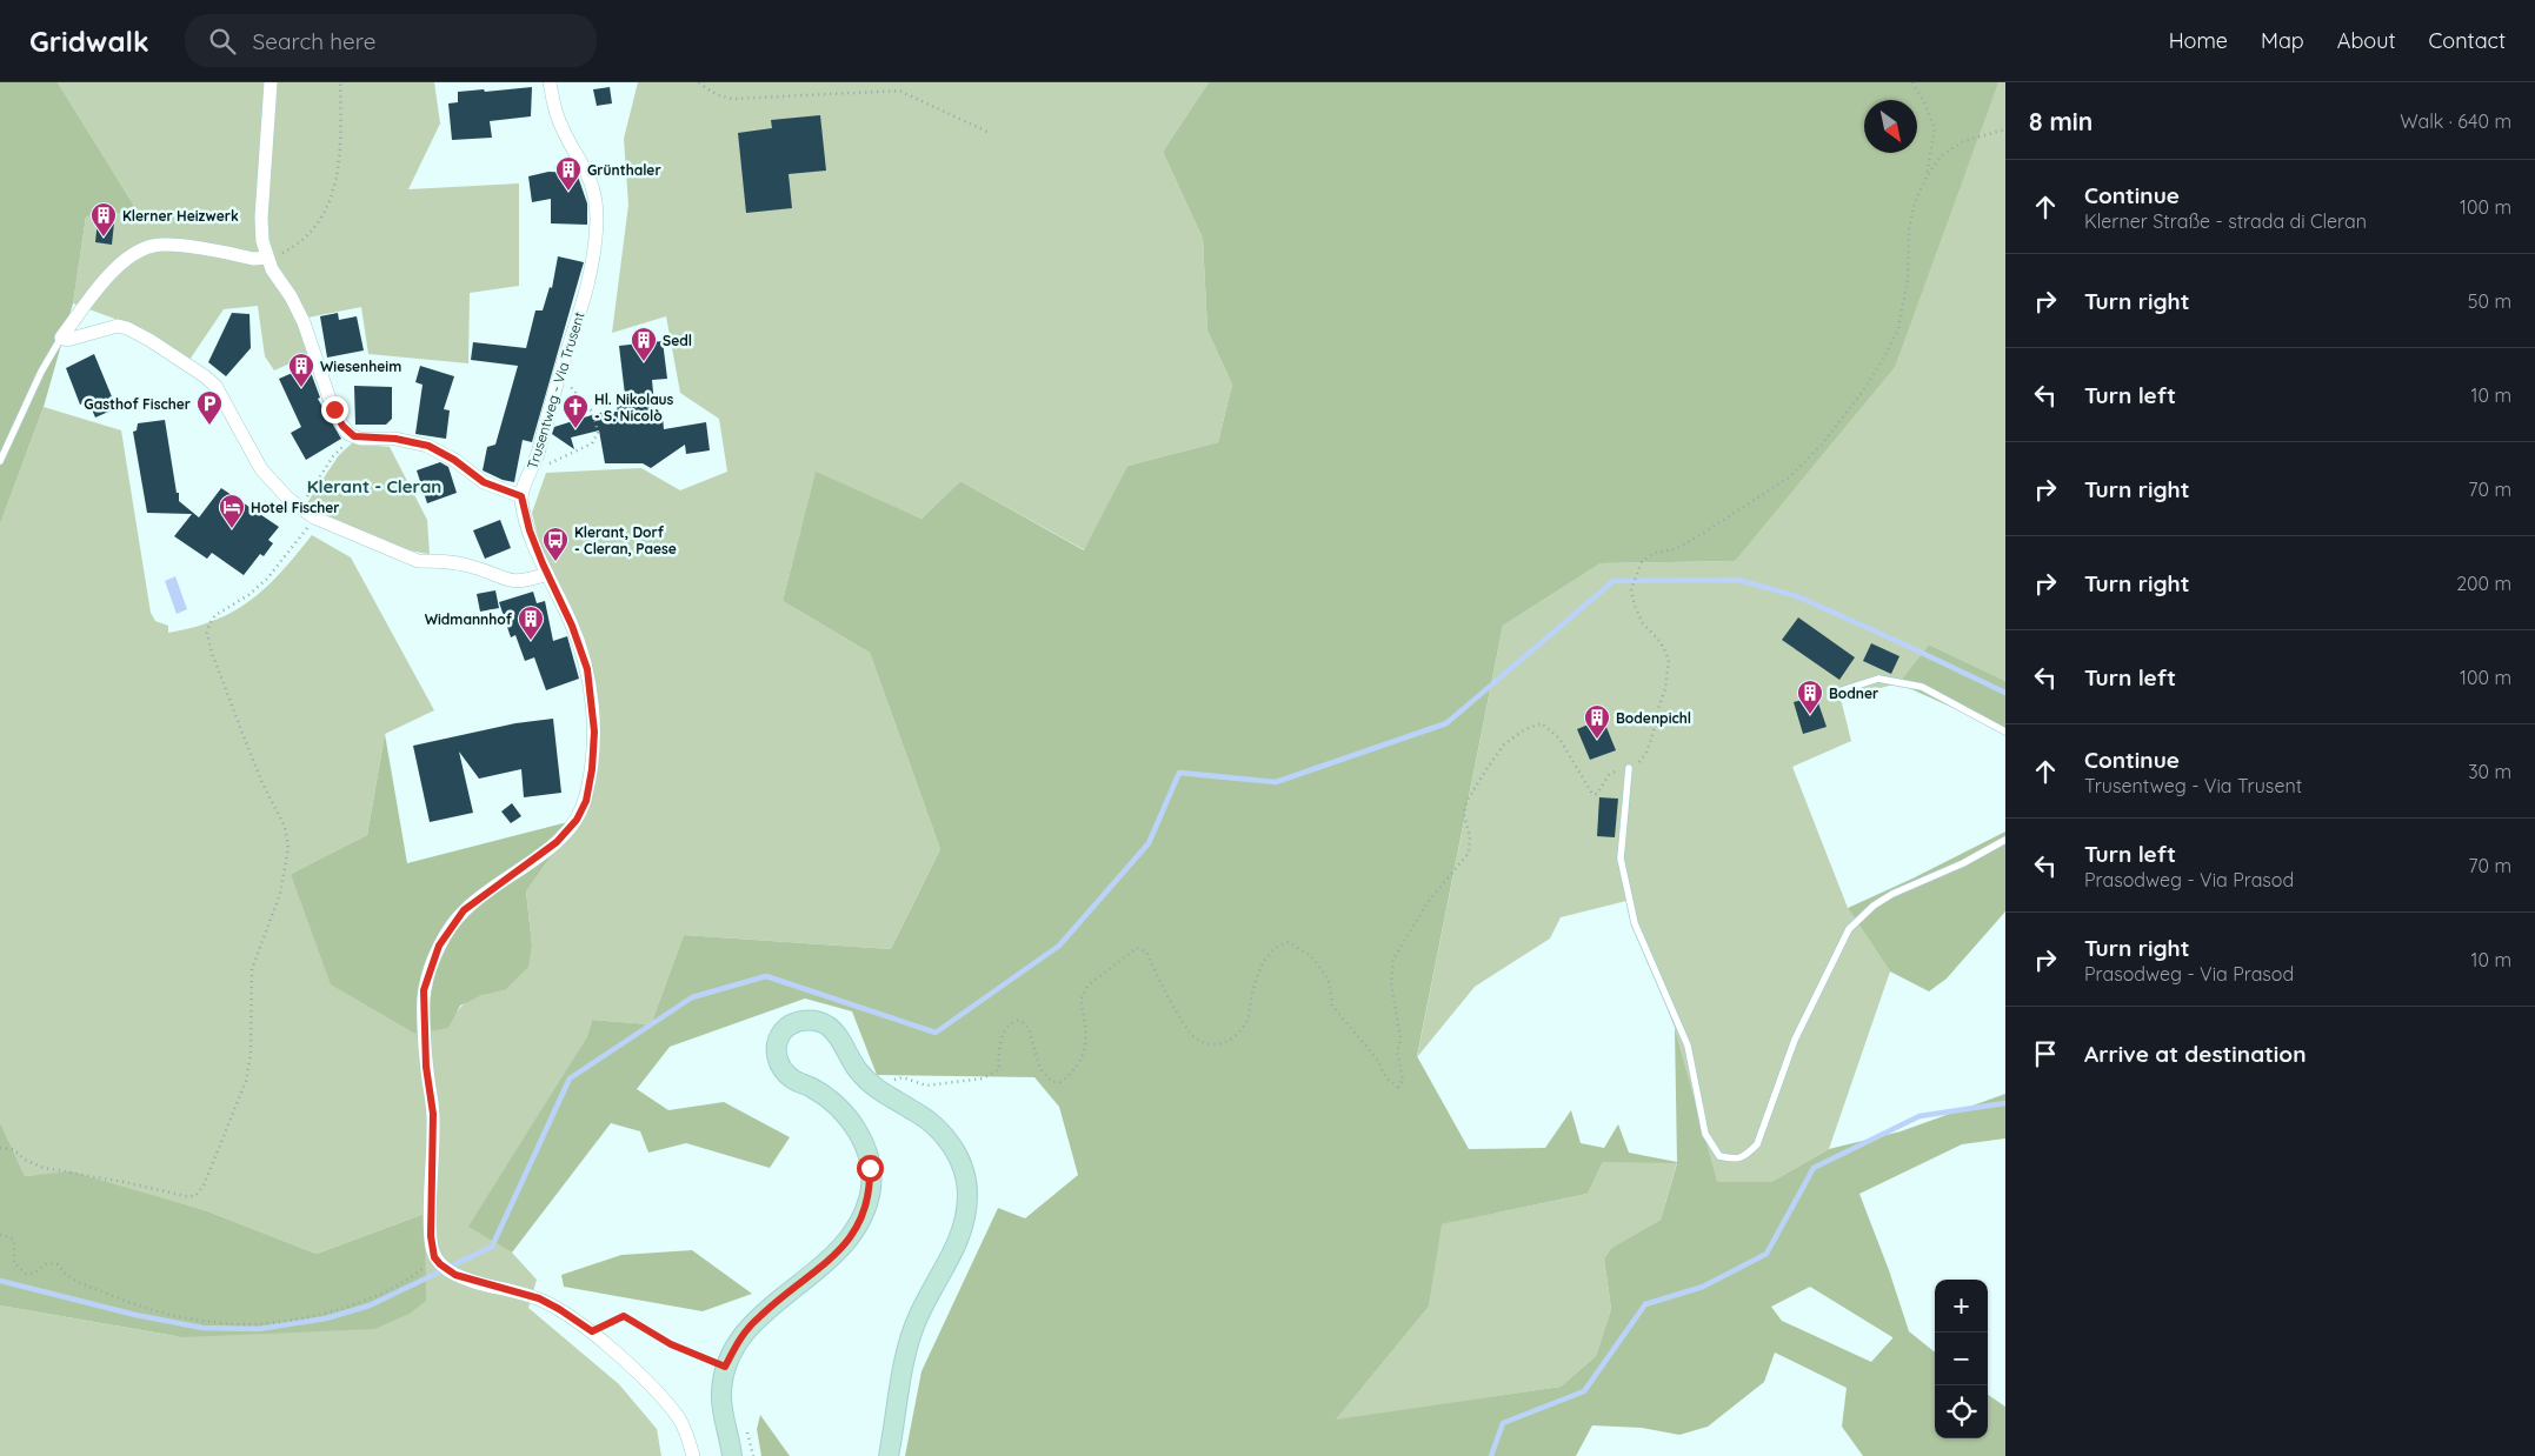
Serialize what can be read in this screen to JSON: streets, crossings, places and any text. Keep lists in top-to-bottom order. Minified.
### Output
{"streets":{"street":["Trusentweg - Via Trusent"]},"districts":["Klerant - Cleran"],"places":{"building":["Grünthaler","Klerner Heizwerk","Sedl","Wiesenheim","Widmannhof","Bodner","Bodenpichl"],"parking":["Gasthof Fischer"],"church":["Hl. Nikolaus - S. Nicolò"],"hotel":["Hotel Fischer"],"bus stop":["Klerant, Dorf - Cleran, Paese"]},"north":"bottom right","page":{"header":"Gridwalk","search":"Search here","nav":["Home","Map","About","Contact"],"heading":["8 min","Walk · 640 m"],"list":[["Continue","Klerner Straße - strada di Cleran","100 m"],["Turn right","50 m"],["Turn left","10 m"],["Turn right","70 m"],["Turn right","200 m"],["Turn left","100 m"],["Continue","Trusentweg - Via Trusent","30 m"],["Turn left","Prasodweg - Via Prasod","70 m"],["Turn right","Prasodweg - Via Prasod","10 m"],"Arrive at destination"],"map_buttons":["+","−"]}}
